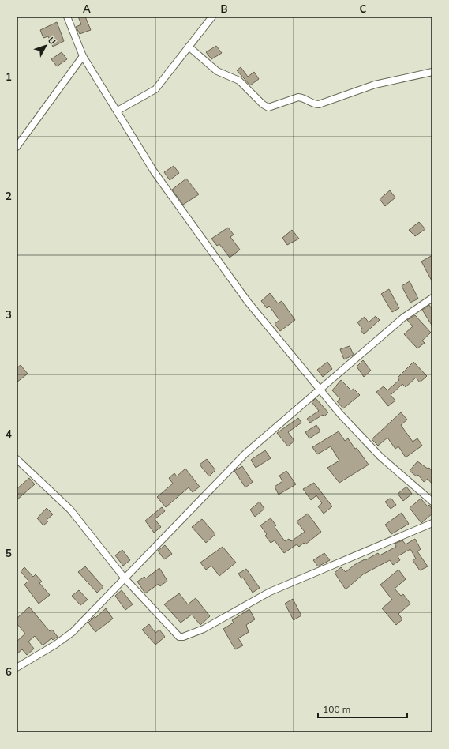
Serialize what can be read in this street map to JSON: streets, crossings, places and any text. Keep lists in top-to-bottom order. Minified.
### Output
{"scale_bar":"100 m","north":"top right","grid":{"columns":["A","B","C"],"rows":["1","2","3","4","5","6"]}}
